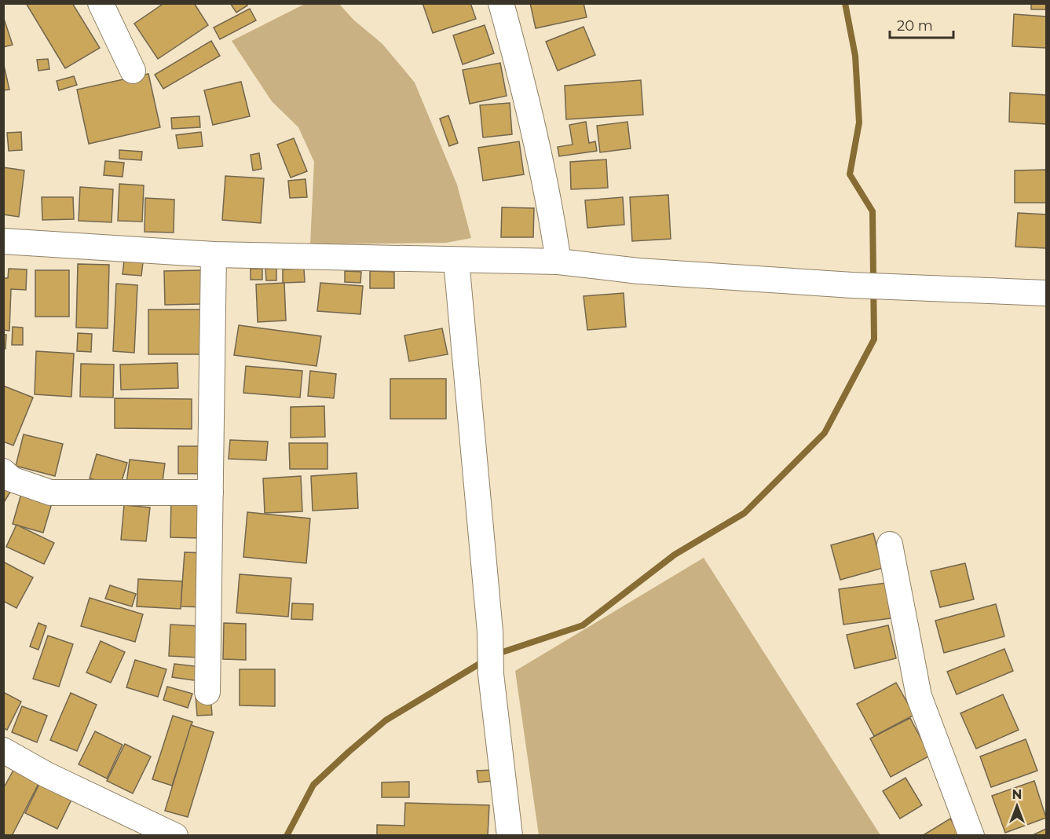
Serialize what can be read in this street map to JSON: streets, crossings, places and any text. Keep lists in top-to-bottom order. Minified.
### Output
{"scale_bar":"20 m","north":"top"}
